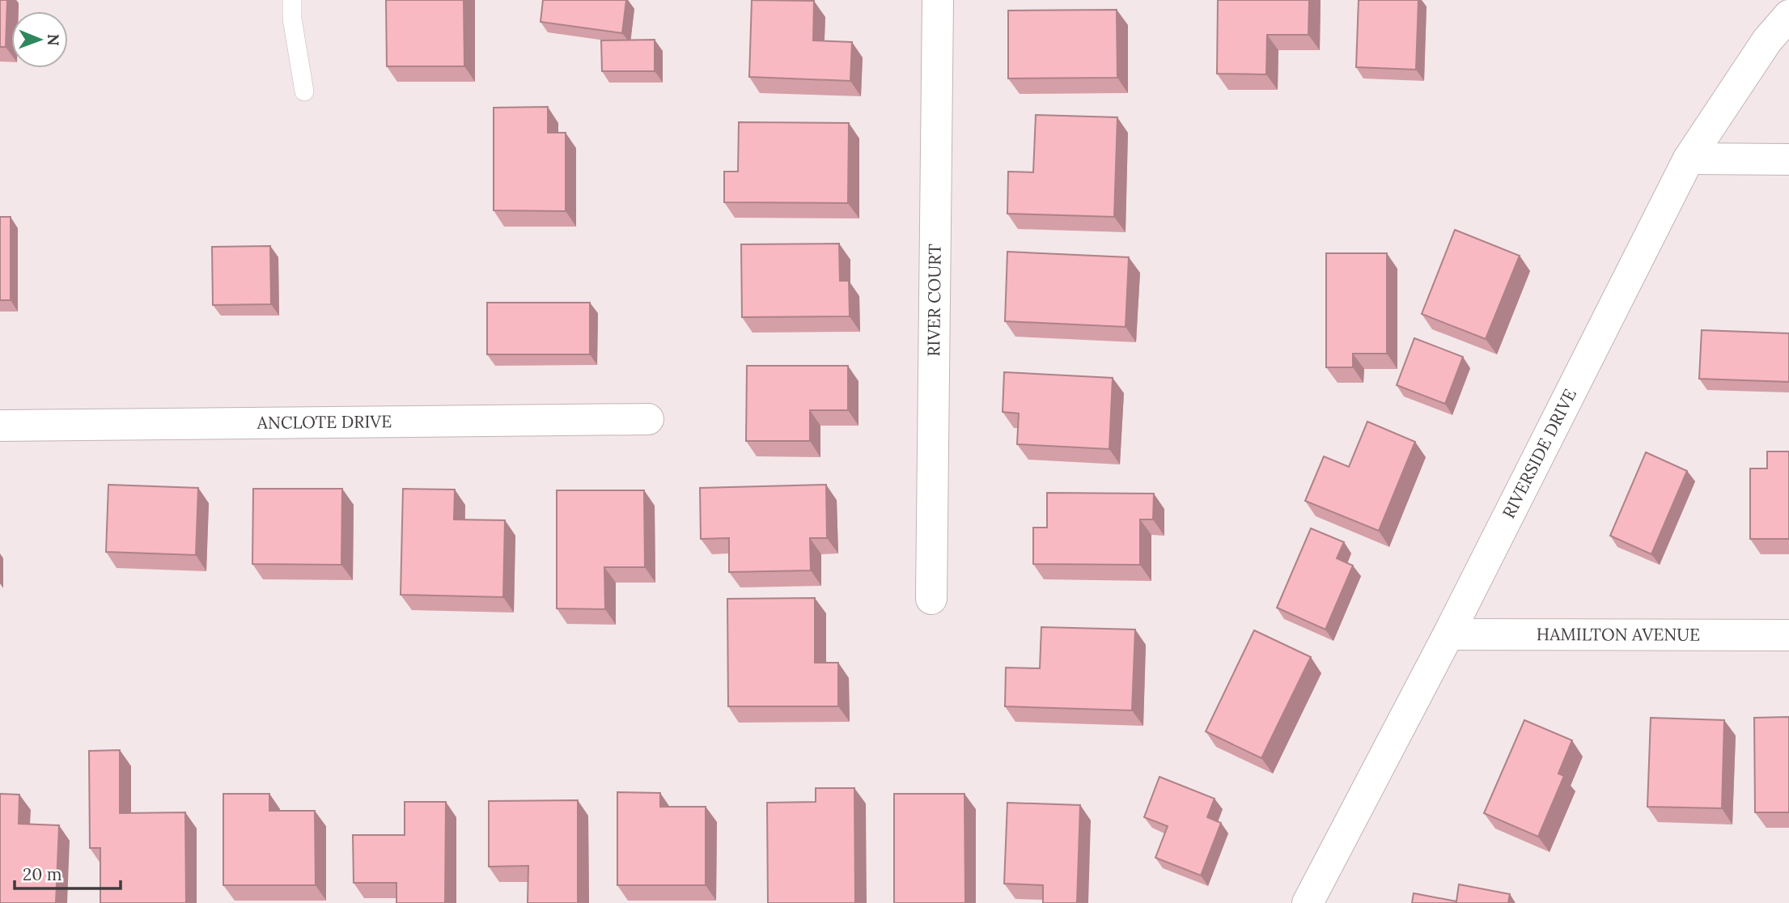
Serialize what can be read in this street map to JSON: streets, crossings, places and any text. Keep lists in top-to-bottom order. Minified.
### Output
{"streets":{"street":["RIVER COURT","ANCLOTE DRIVE","RIVERSIDE DRIVE","HAMILTON AVENUE"]},"crossings":[["RIVERSIDE DRIVE","HAMILTON AVENUE"]],"scale_bar":"20 m","north":"right"}
